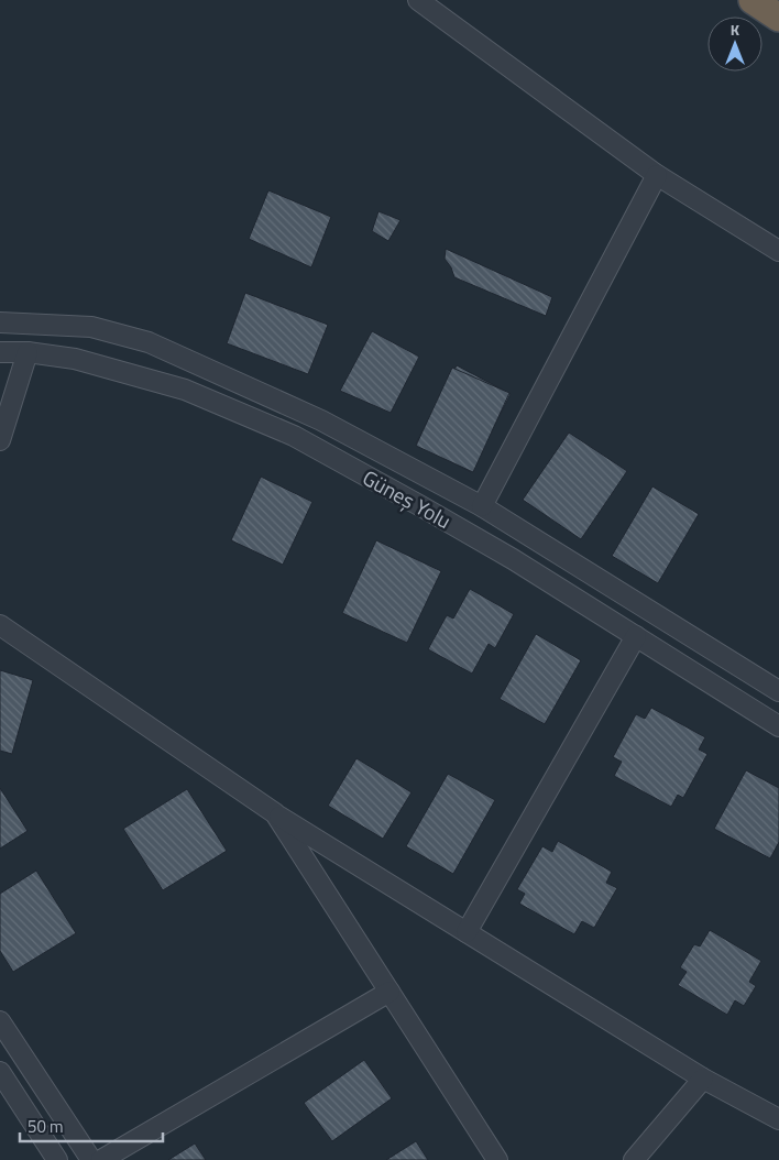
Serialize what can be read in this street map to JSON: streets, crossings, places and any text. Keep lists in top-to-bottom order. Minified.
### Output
{"streets":{"street":["Güneş Yolu"]},"scale_bar":"50 m","north":"top"}
